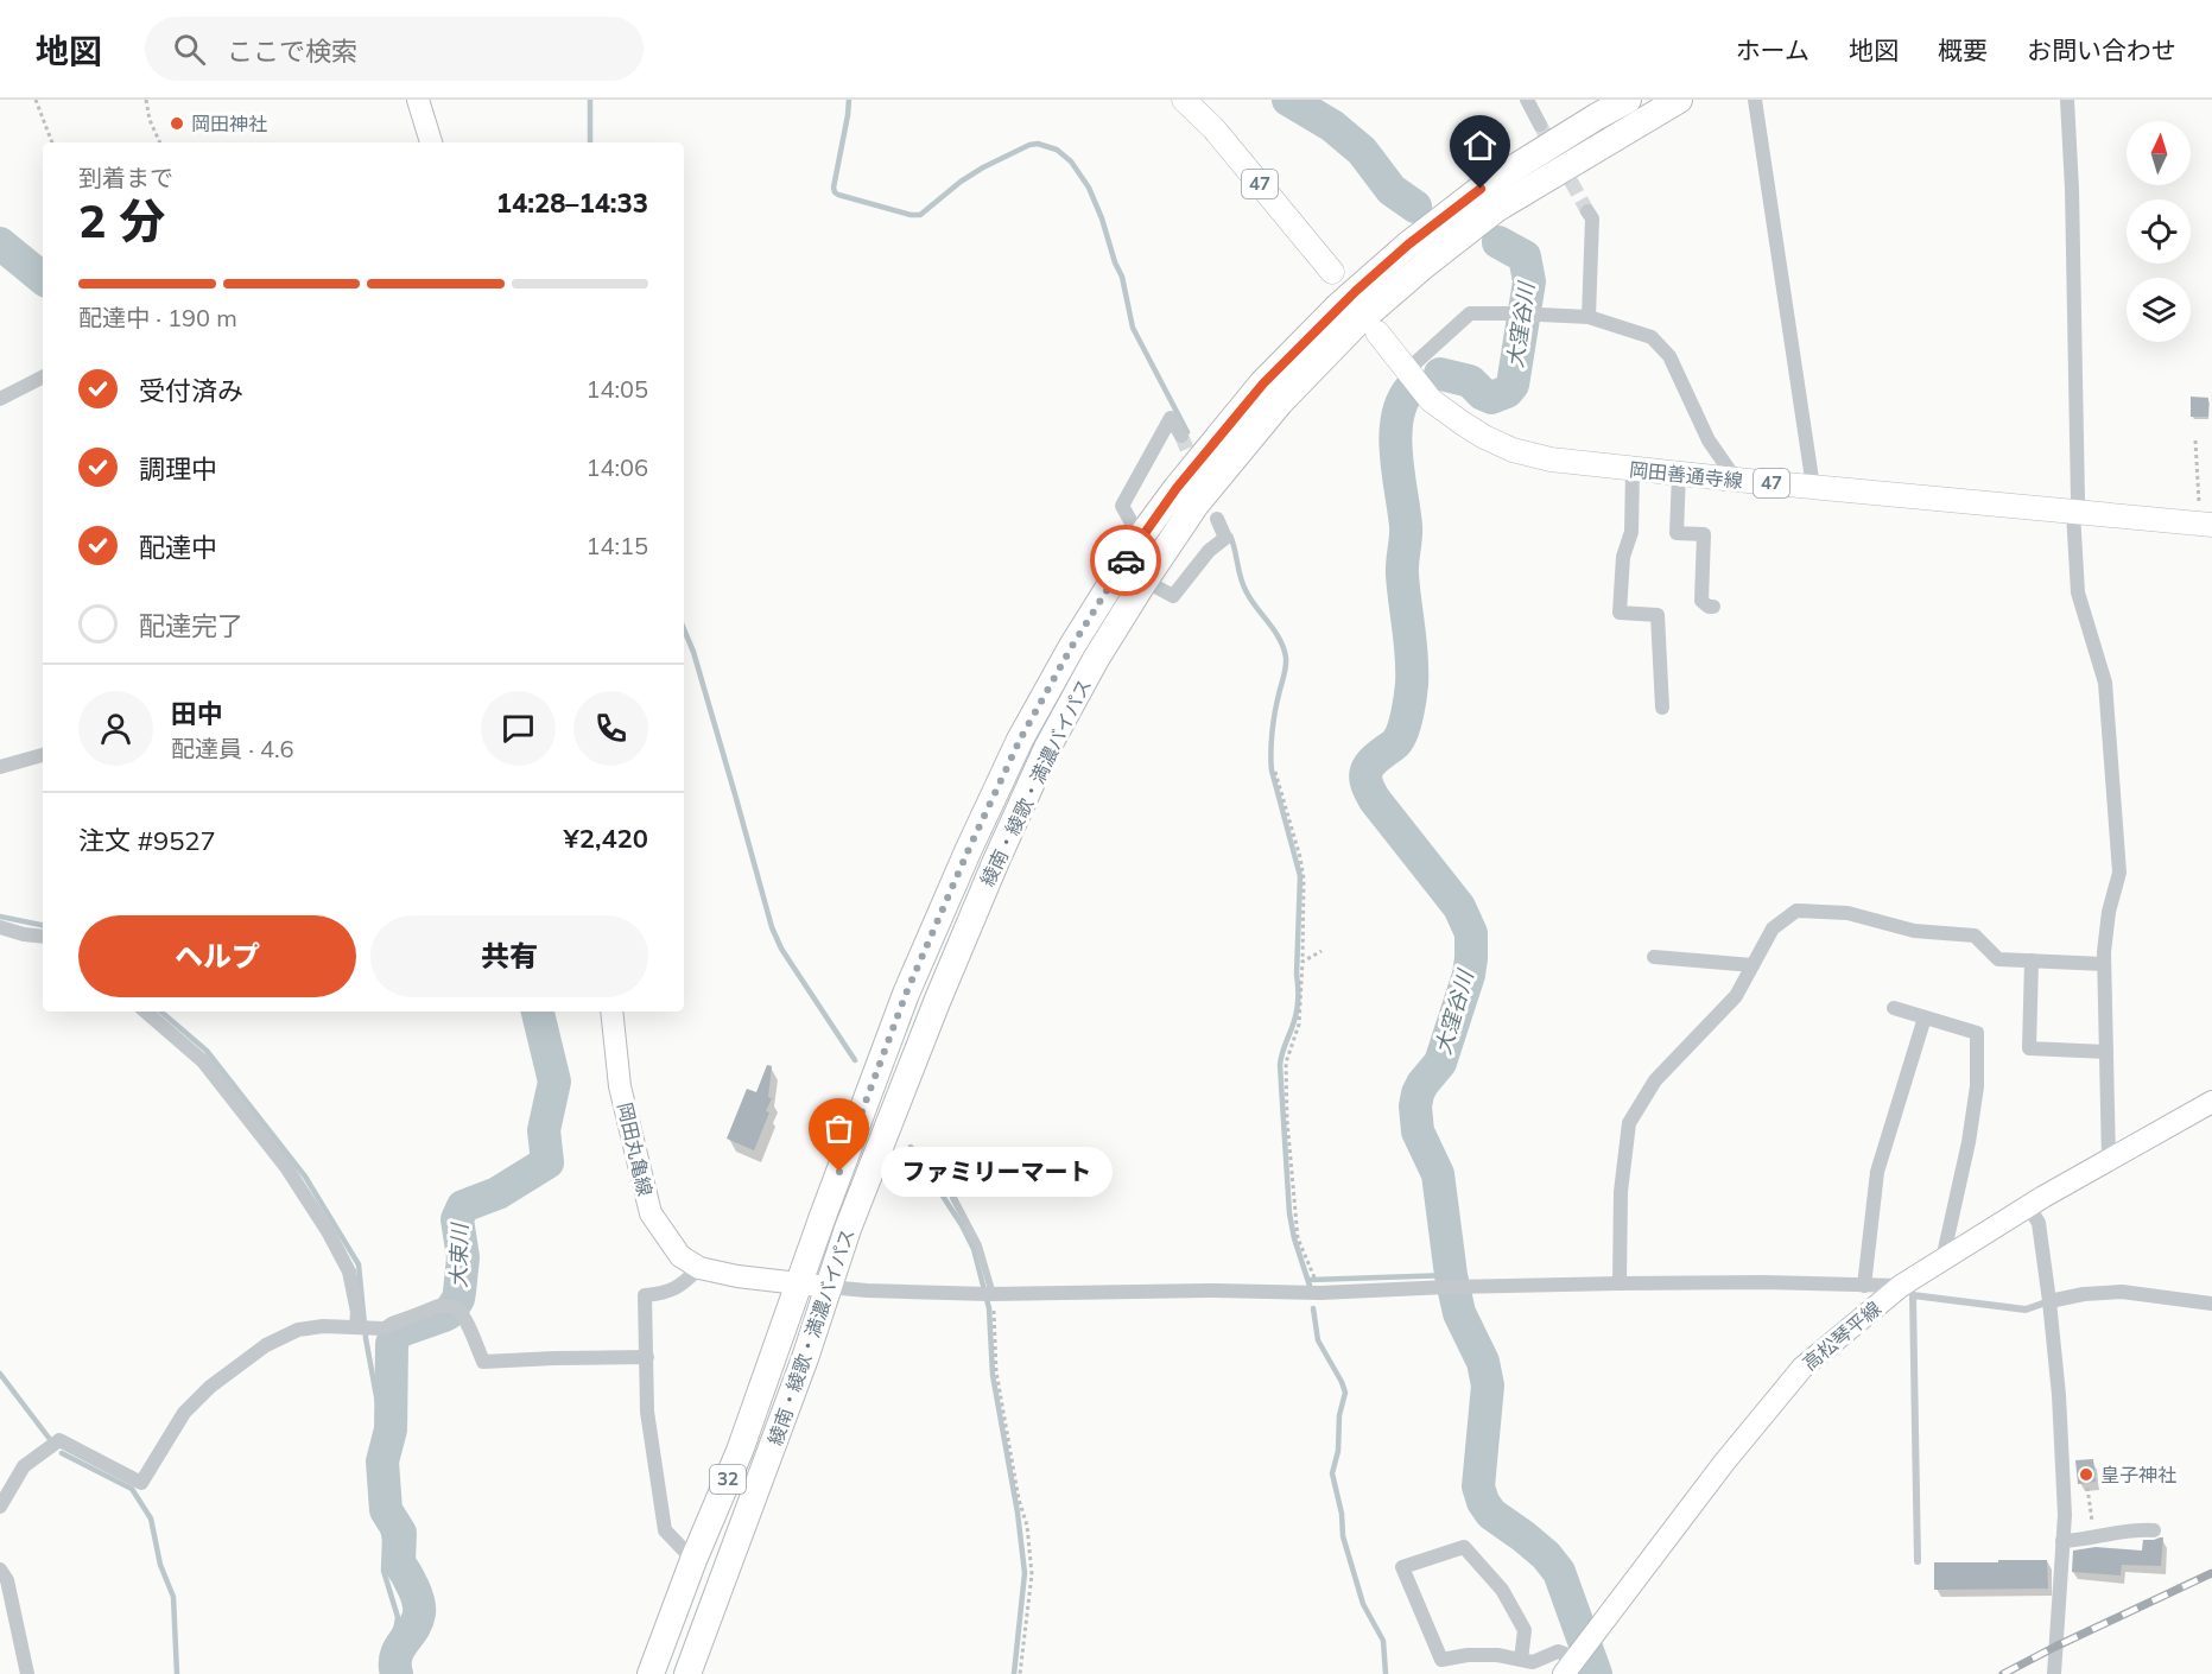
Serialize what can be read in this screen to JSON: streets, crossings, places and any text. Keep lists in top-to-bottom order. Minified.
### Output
{"streets":{"highway":["綾南・綾歌・満濃バイパス","32"],"main road":["47","岡田善通寺線","岡田丸亀線","高松琴平線"]},"crossings":[["綾南・綾歌・満濃バイパス","岡田丸亀線"]],"water":["大窪谷川","大束川"],"places":["岡田神社","ファミリーマート","皇子神社"],"north":"top","page":{"header":"地図","search":"ここで検索","nav":["ホーム","地図","概要","お問い合わせ"],"heading":["2 分","到着まで","14:28–14:33"],"panel":["田中","配達員 · 4.6","注文 #9527","¥2,420"],"bar":"配達中 · 190 m","list":[["受付済み","14:05"],["調理中","14:06"],["配達中","14:15"],"配達完了"],"buttons":["ヘルプ","共有"],"bubble":"ファミリーマート"}}
